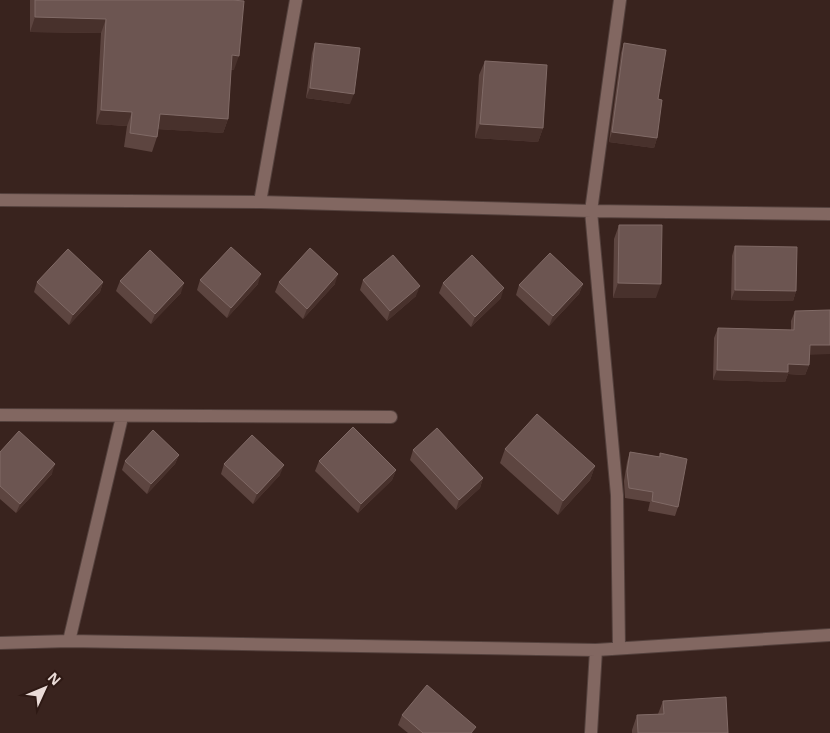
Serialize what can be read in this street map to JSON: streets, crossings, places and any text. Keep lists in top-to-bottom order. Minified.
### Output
{"north":"top right"}
